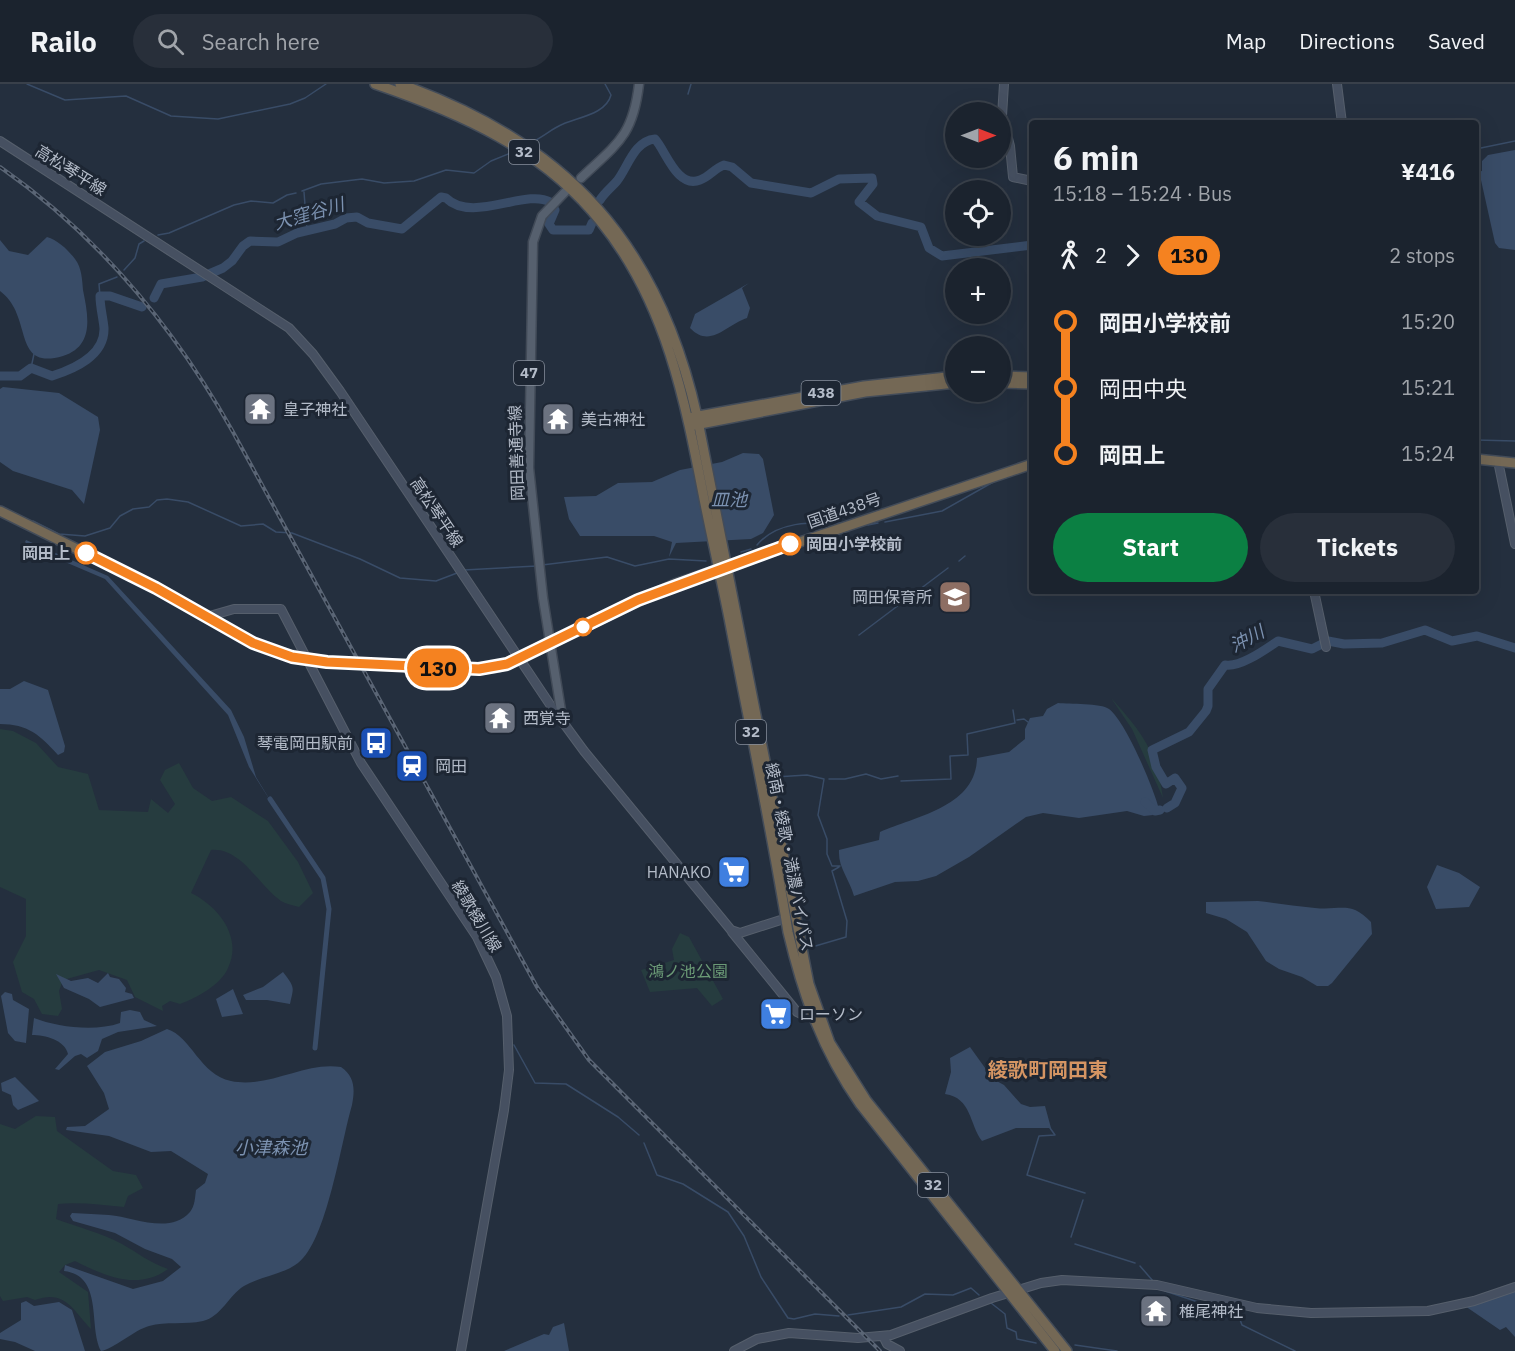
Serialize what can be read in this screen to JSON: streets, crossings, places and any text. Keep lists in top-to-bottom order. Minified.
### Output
{"streets":{"highway":["32","438","国道438号","綾南・綾歌・満濃バイパス"],"main road":["高松琴平線","47","岡田善通寺線","綾歌綾川線"]},"crossings":[["高松琴平線","岡田善通寺線"],["高松琴平線","国道438号"],["高松琴平線","綾南・綾歌・満濃バイパス"],["438","綾南・綾歌・満濃バイパス"],["岡田善通寺線","国道438号"],["国道438号","綾南・綾歌・満濃バイパス"],["国道438号","綾歌綾川線"]],"districts":["綾歌町岡田東"],"water":["大窪谷川","皿池","沖川","小津森池"],"parks":["鴻ノ池公園"],"places":{"temple":["皇子神社","美古神社","西覚寺","椎尾神社"],"other":["岡田小学校前","岡田上"],"school or university":["岡田保育所"],"bus stop":["琴電岡田駅前"],"station":["岡田"],"supermarket":["HANAKO","ローソン"]},"lines":["bus line 130"],"north":"right","page":{"header":"Railo","search":"Search here","nav":["Map","Directions","Saved"],"on_map":"130","map_buttons":["+","−"],"heading":["6 min","15:18 – 15:24 · Bus","¥416"],"legs":["2","130","2 stops"],"list":[{"name":"岡田小学校前","value":"15:20"},{"name":"岡田中央","value":"15:21"},{"name":"岡田上","value":"15:24"}],"buttons":["Start","Tickets"]}}
